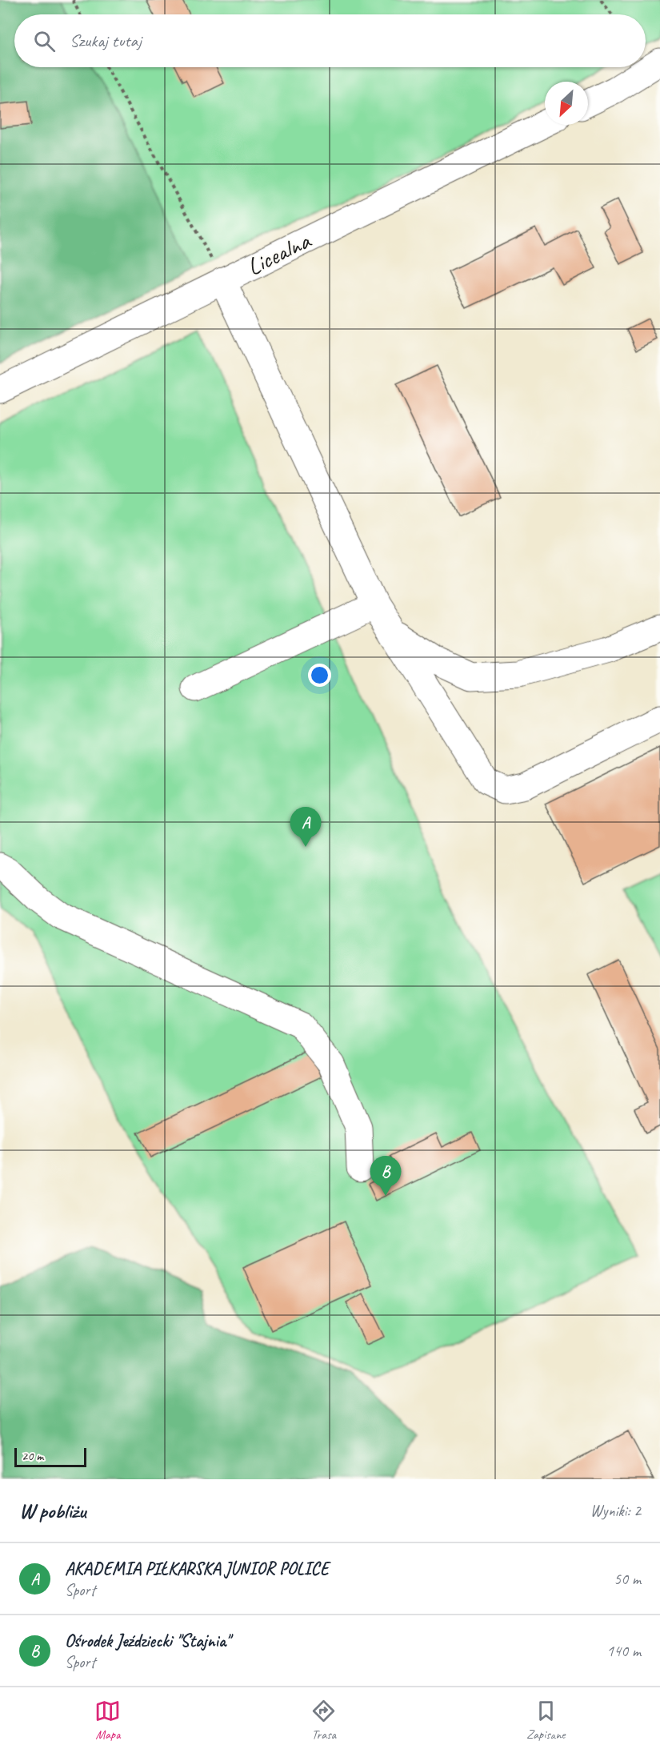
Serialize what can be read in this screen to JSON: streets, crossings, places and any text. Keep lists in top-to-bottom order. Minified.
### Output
{"streets":{"street":["Licealna"]},"scale_bar":"20 m","north":"bottom left","page":{"search":"Szukaj tutaj","pins":["A","B"],"scale":"20 m","heading":["W pobliżu","Wyniki: 2"],"list":[{"mark":"A","name":"AKADEMIA PIŁKARSKA JUNIOR POLICE","note":"Sport","value":"50 m"},{"mark":"B","name":"Ośrodek Jeździecki \"Stajnia\"","note":"Sport","value":"140 m"}],"nav":["Mapa","Trasa","Zapisane"]}}
